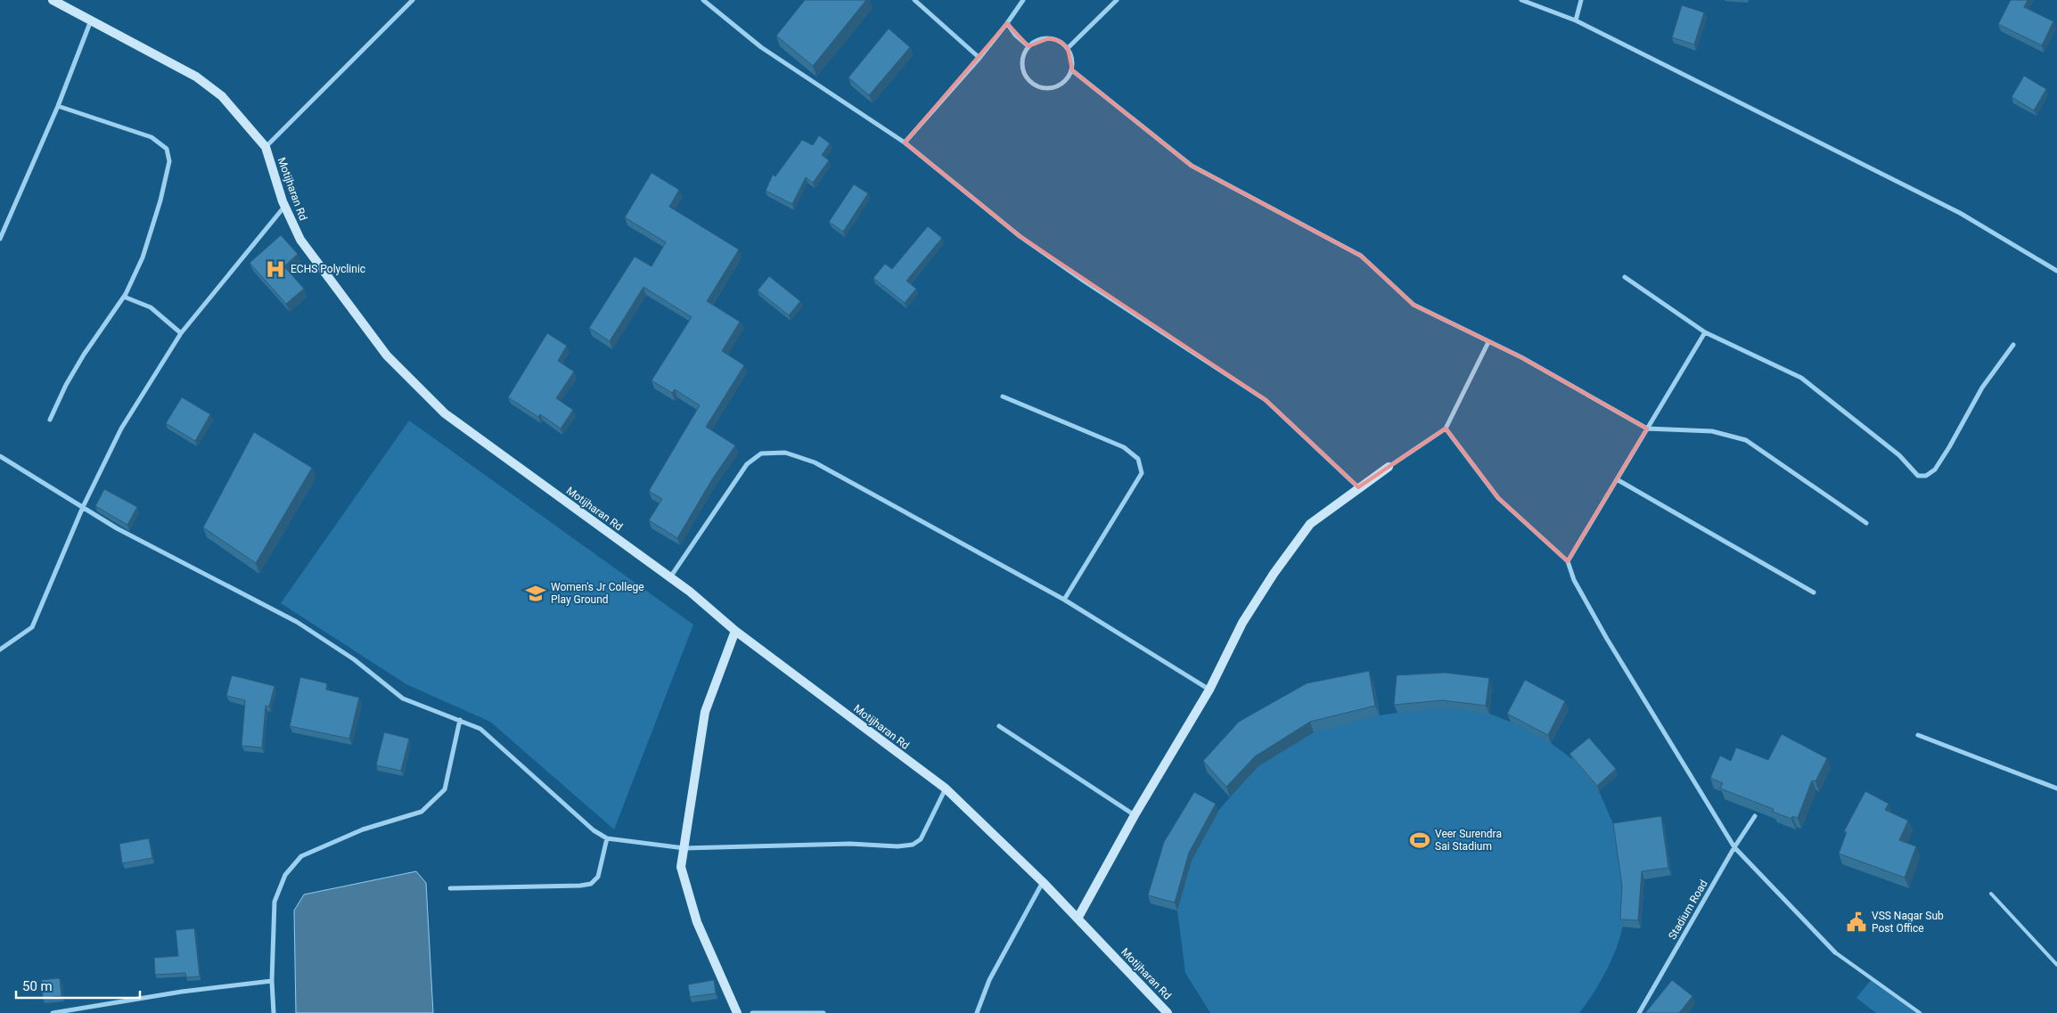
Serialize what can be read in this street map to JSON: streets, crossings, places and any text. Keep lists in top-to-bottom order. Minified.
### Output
{"streets":{"main road":["Motijharan Rd"],"street":["Stadium Road"]},"places":{"hospital":["ECHS Polyclinic"],"school or university":["Women's Jr College Play Ground"],"sports":["Veer Surendra Sai Stadium"],"public building":["VSS Nagar Sub Post Office"]},"scale_bar":"50 m"}
